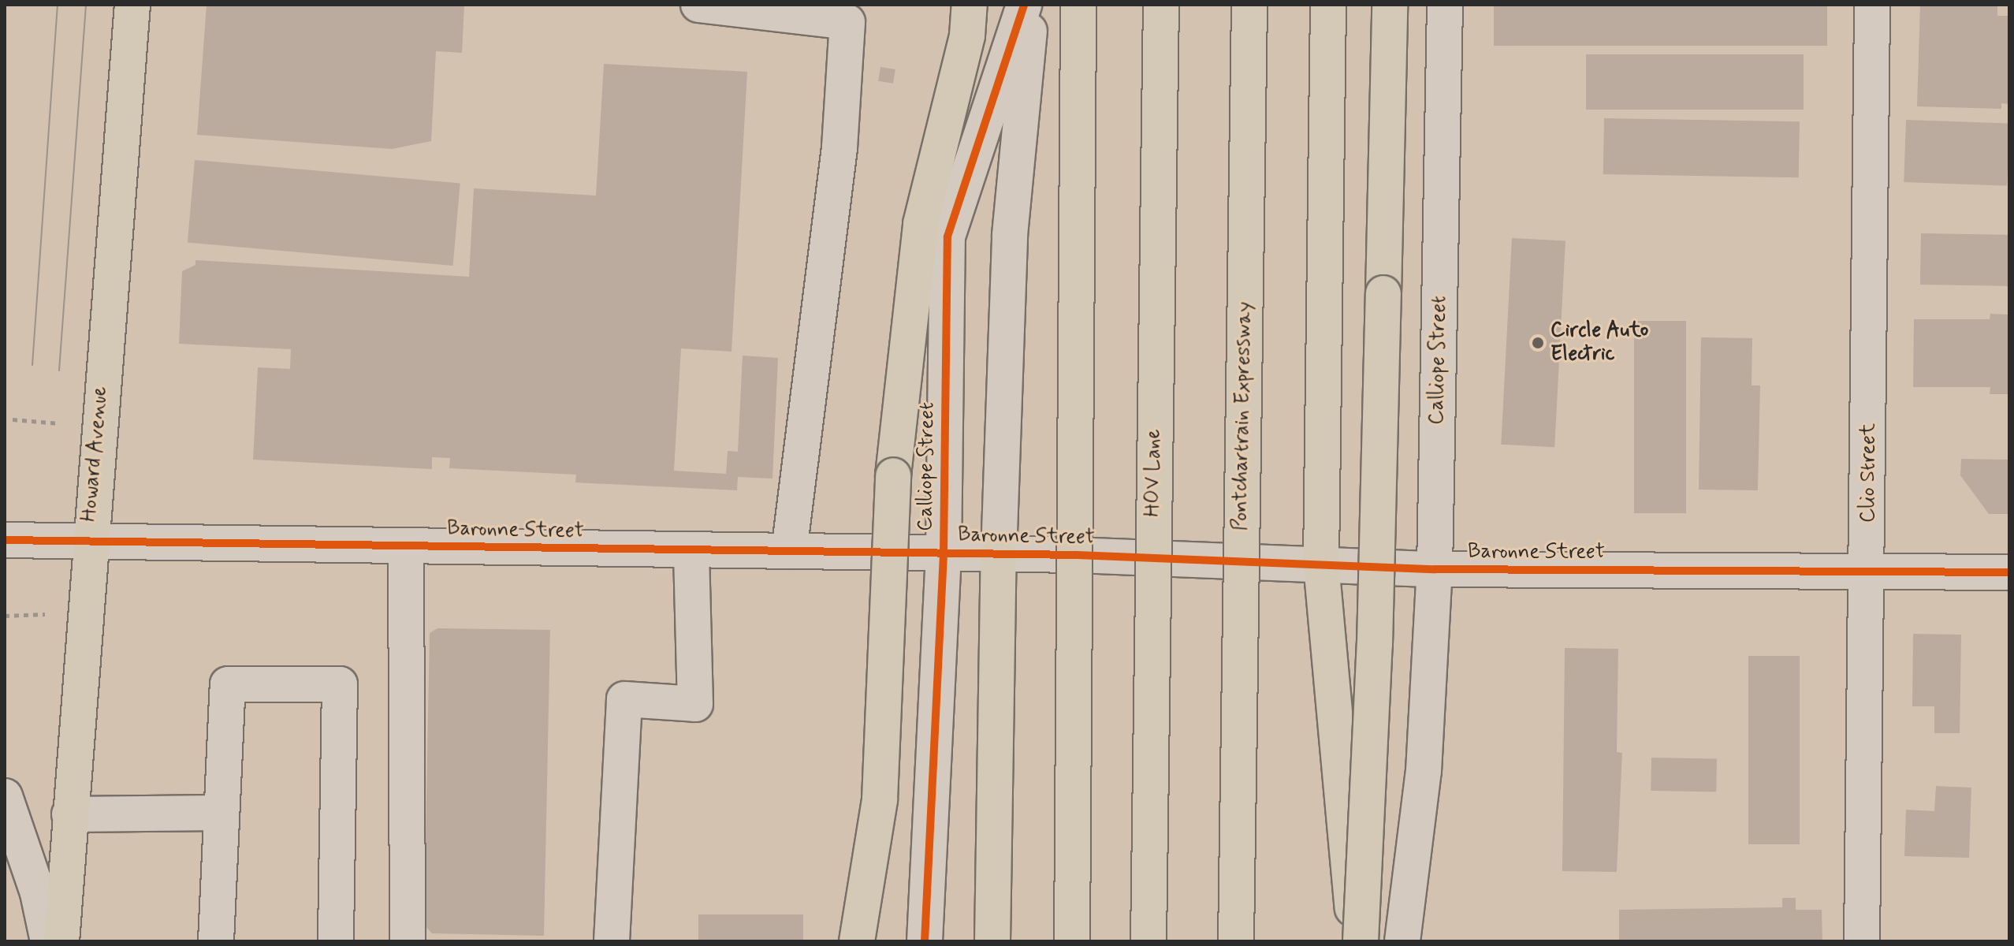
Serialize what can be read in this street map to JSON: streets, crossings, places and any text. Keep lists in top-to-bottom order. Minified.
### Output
{"streets":{"main road":["Pontchartrain Expressway","Howard Avenue","HOV Lane"],"street":["Calliope Street","Clio Street","Baronne Street"]},"crossings":[["Calliope Street","Baronne Street"],["Howard Avenue","Baronne Street"],["Clio Street","Baronne Street"]],"places":["Circle Auto Electric"]}
